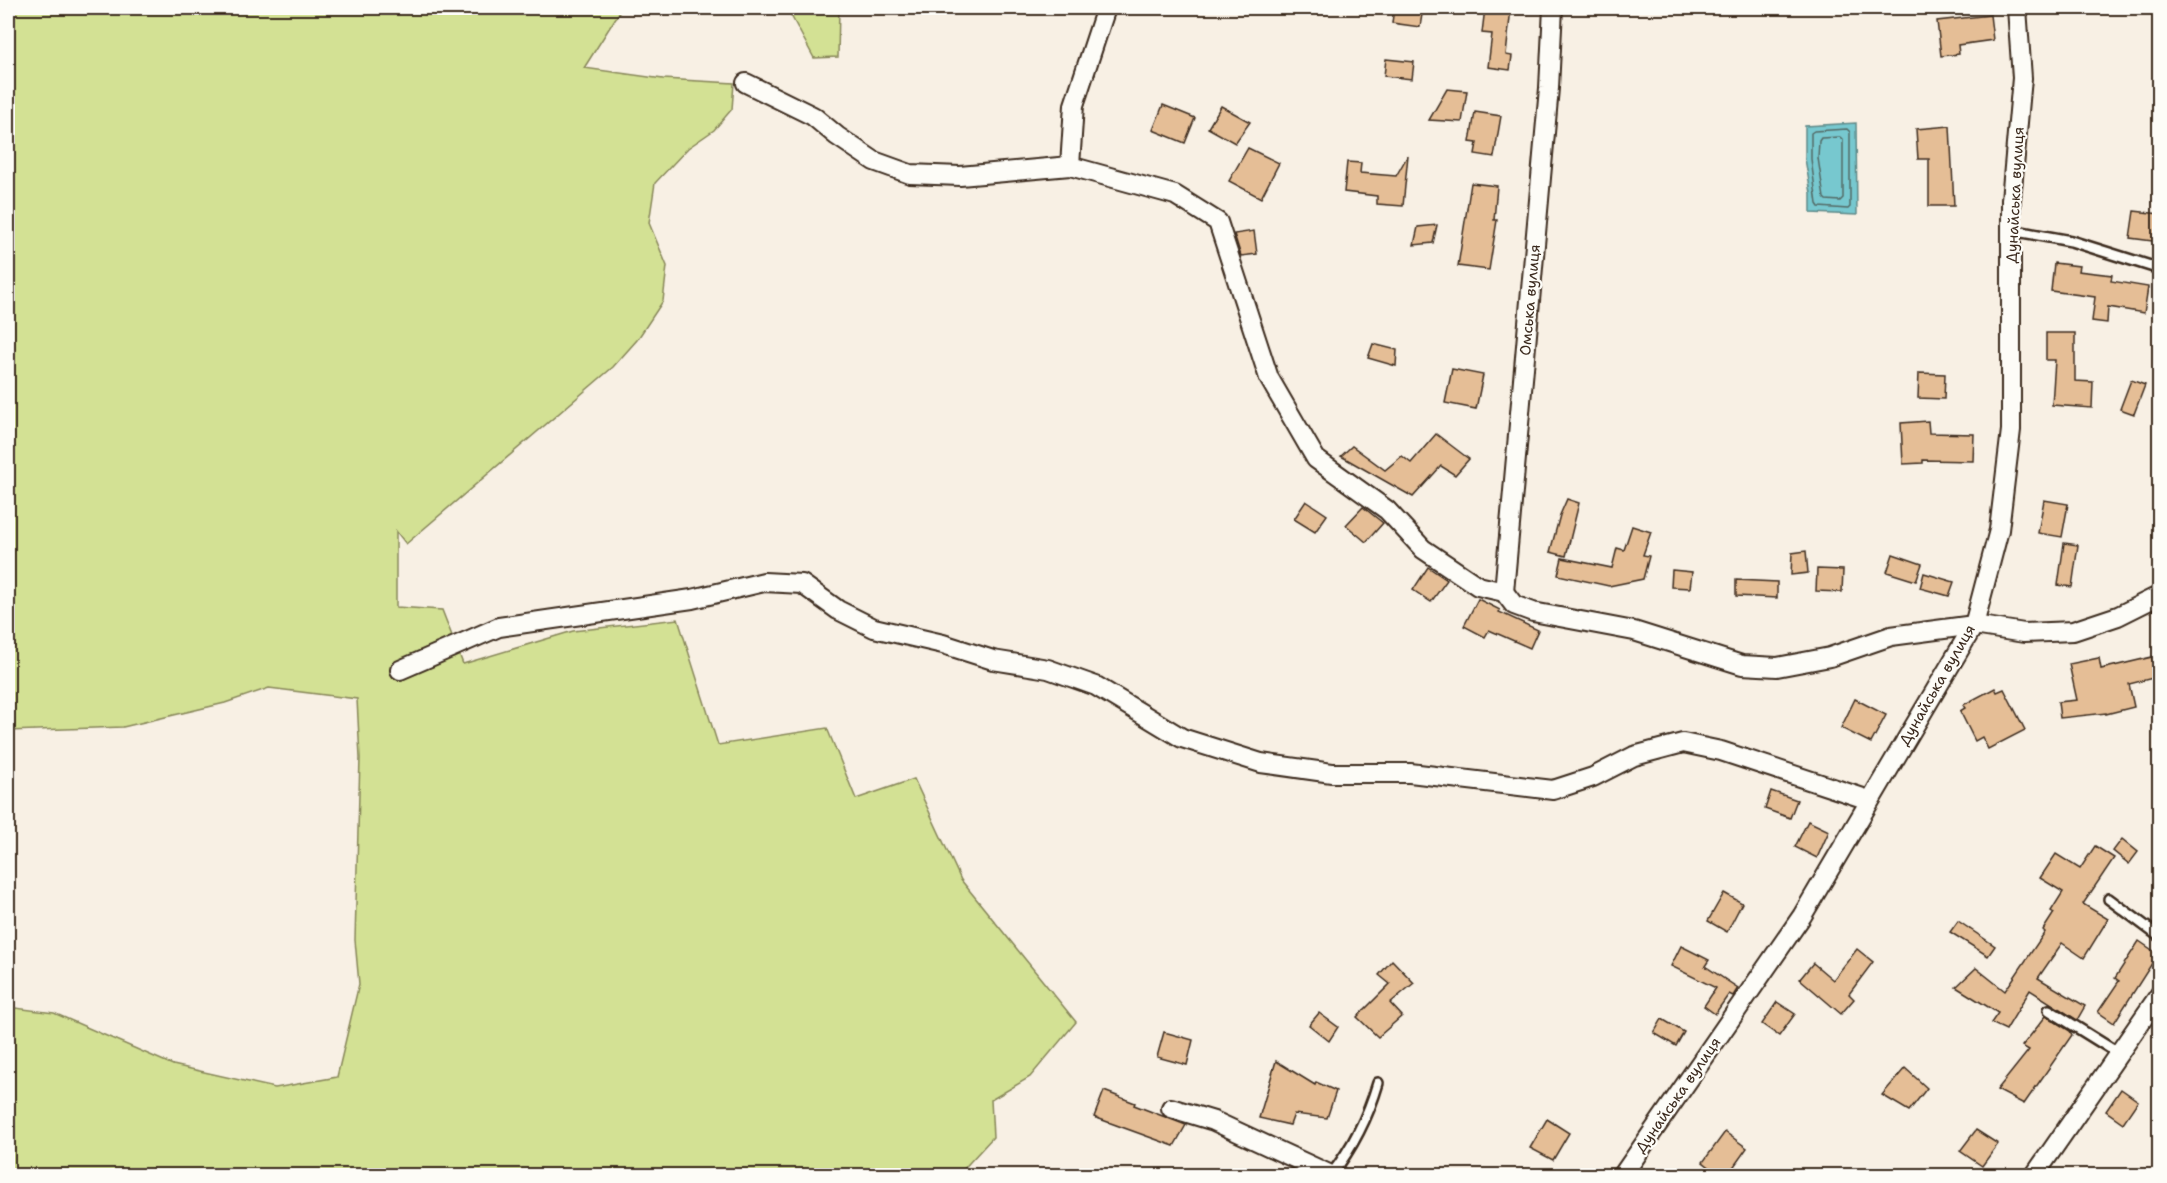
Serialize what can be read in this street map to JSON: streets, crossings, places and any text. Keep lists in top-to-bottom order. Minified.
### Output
{"streets":{"street":["Дунайська вулиця","Омська вулиця"]}}
